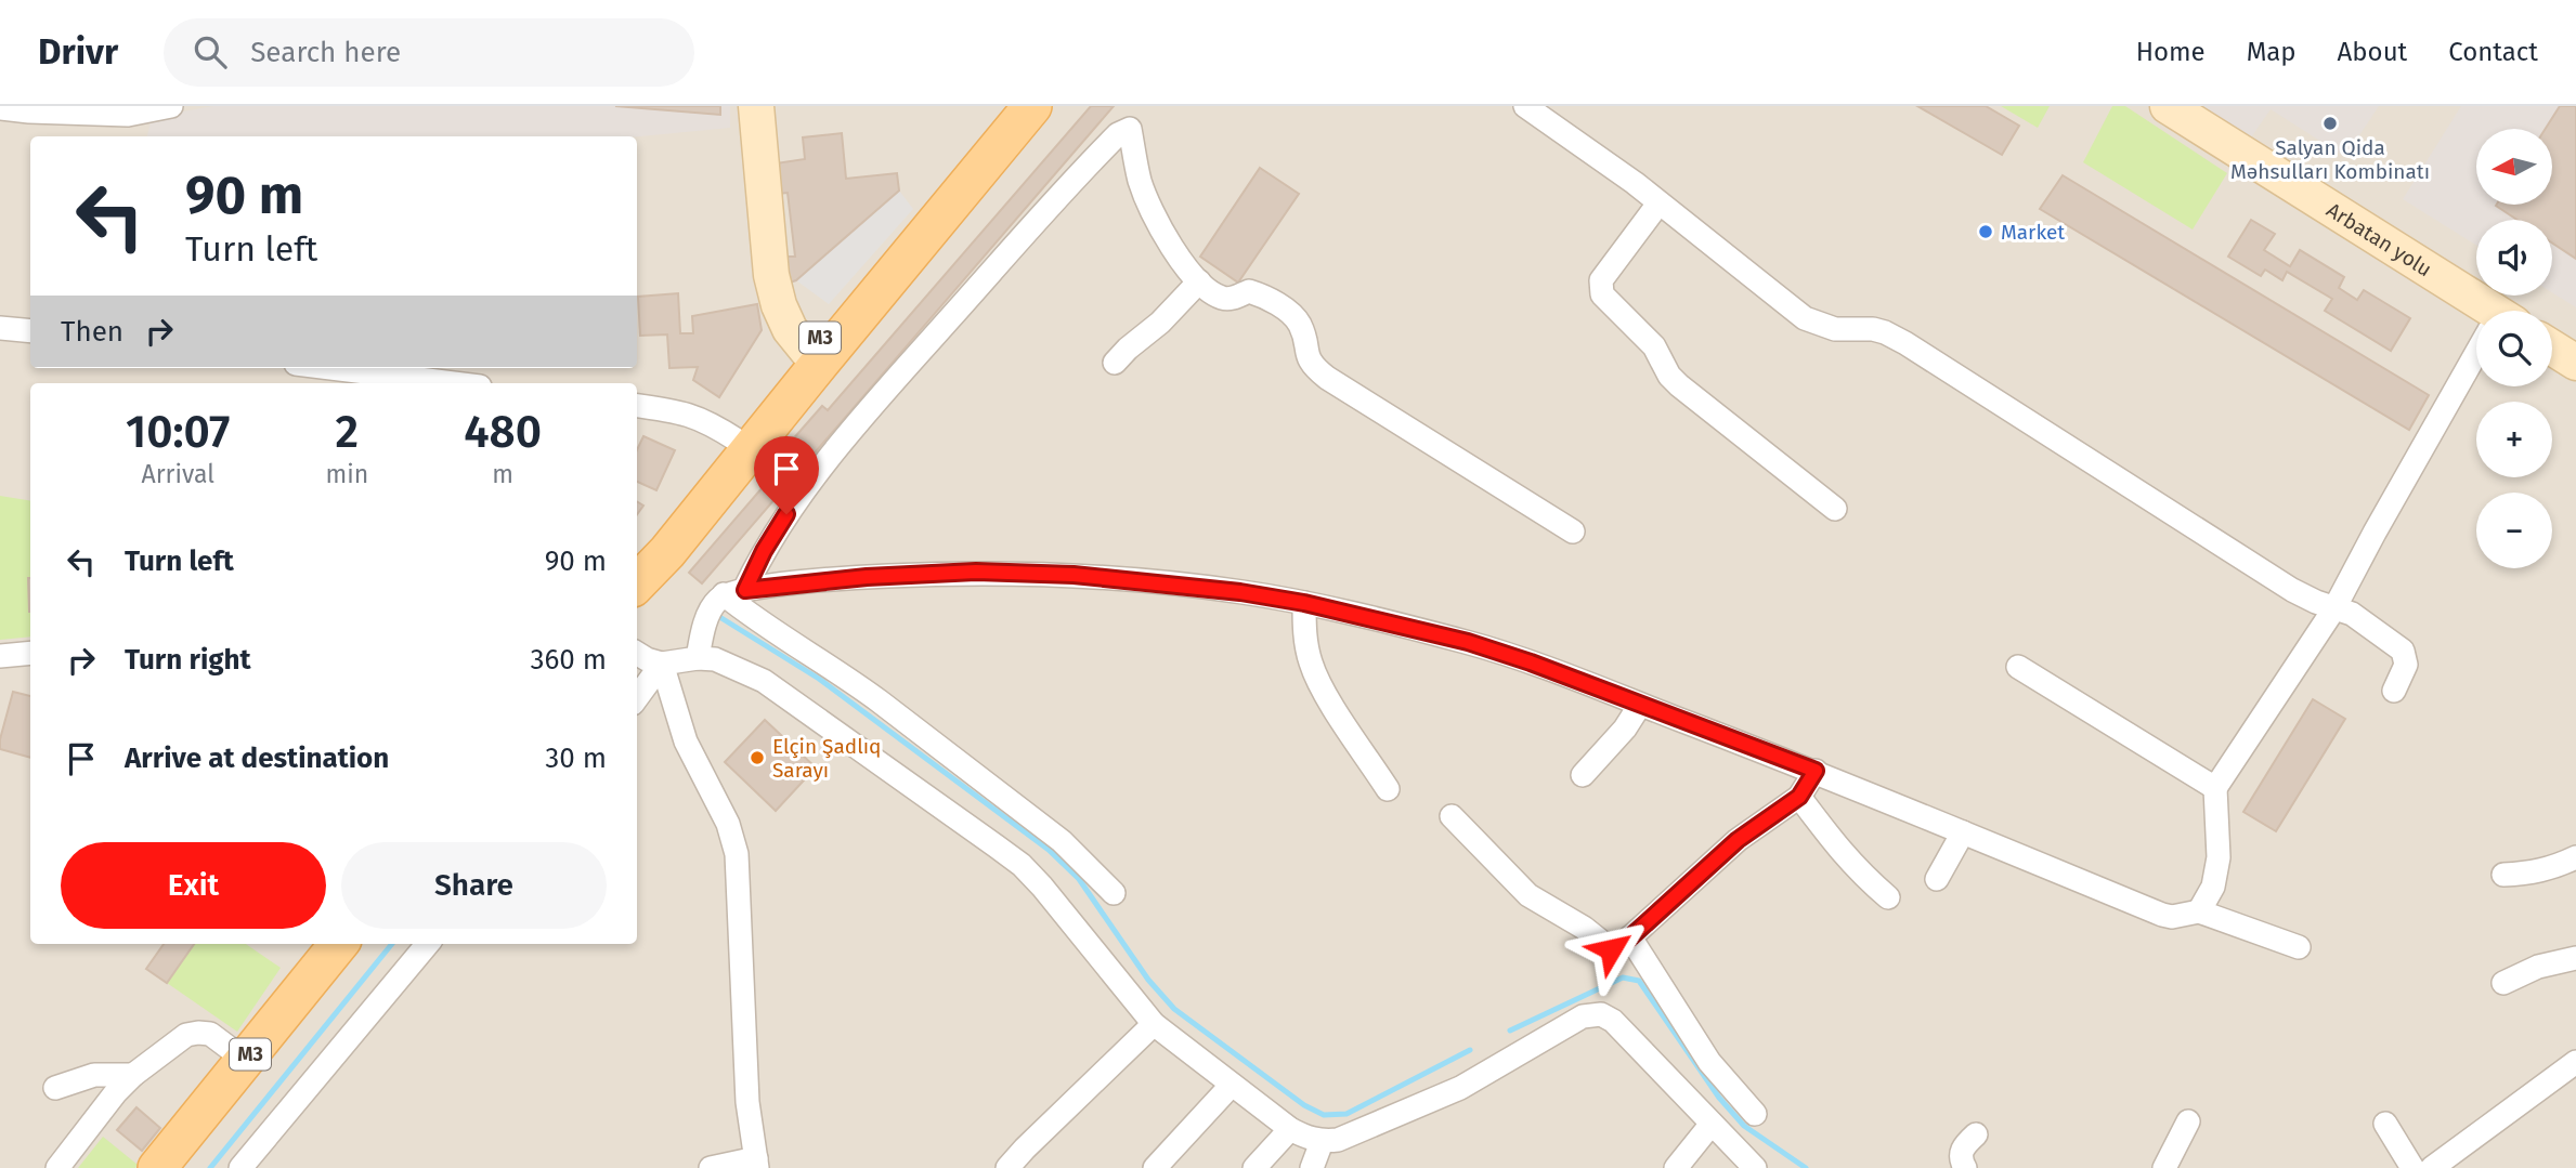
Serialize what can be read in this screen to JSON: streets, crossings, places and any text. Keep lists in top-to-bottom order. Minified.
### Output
{"streets":{"main road":["Arbatan yolu","M3"]},"places":["Salyan Qida Məhsulları Kombinatı","Market","Elçin Şadlıq Sarayı"],"north":"left","page":{"header":"Drivr","search":"Search here","nav":["Home","Map","About","Contact"],"map_buttons":["+","−"],"turn":["90 m","Turn left"],"then":"Then","eta":["10:07","Arrival","2","min","480","m"],"list":[{"name":"Turn left","value":"90 m"},{"name":"Turn right","value":"360 m"},{"name":"Arrive at destination","value":"30 m"}],"buttons":["Exit","Share"]}}
